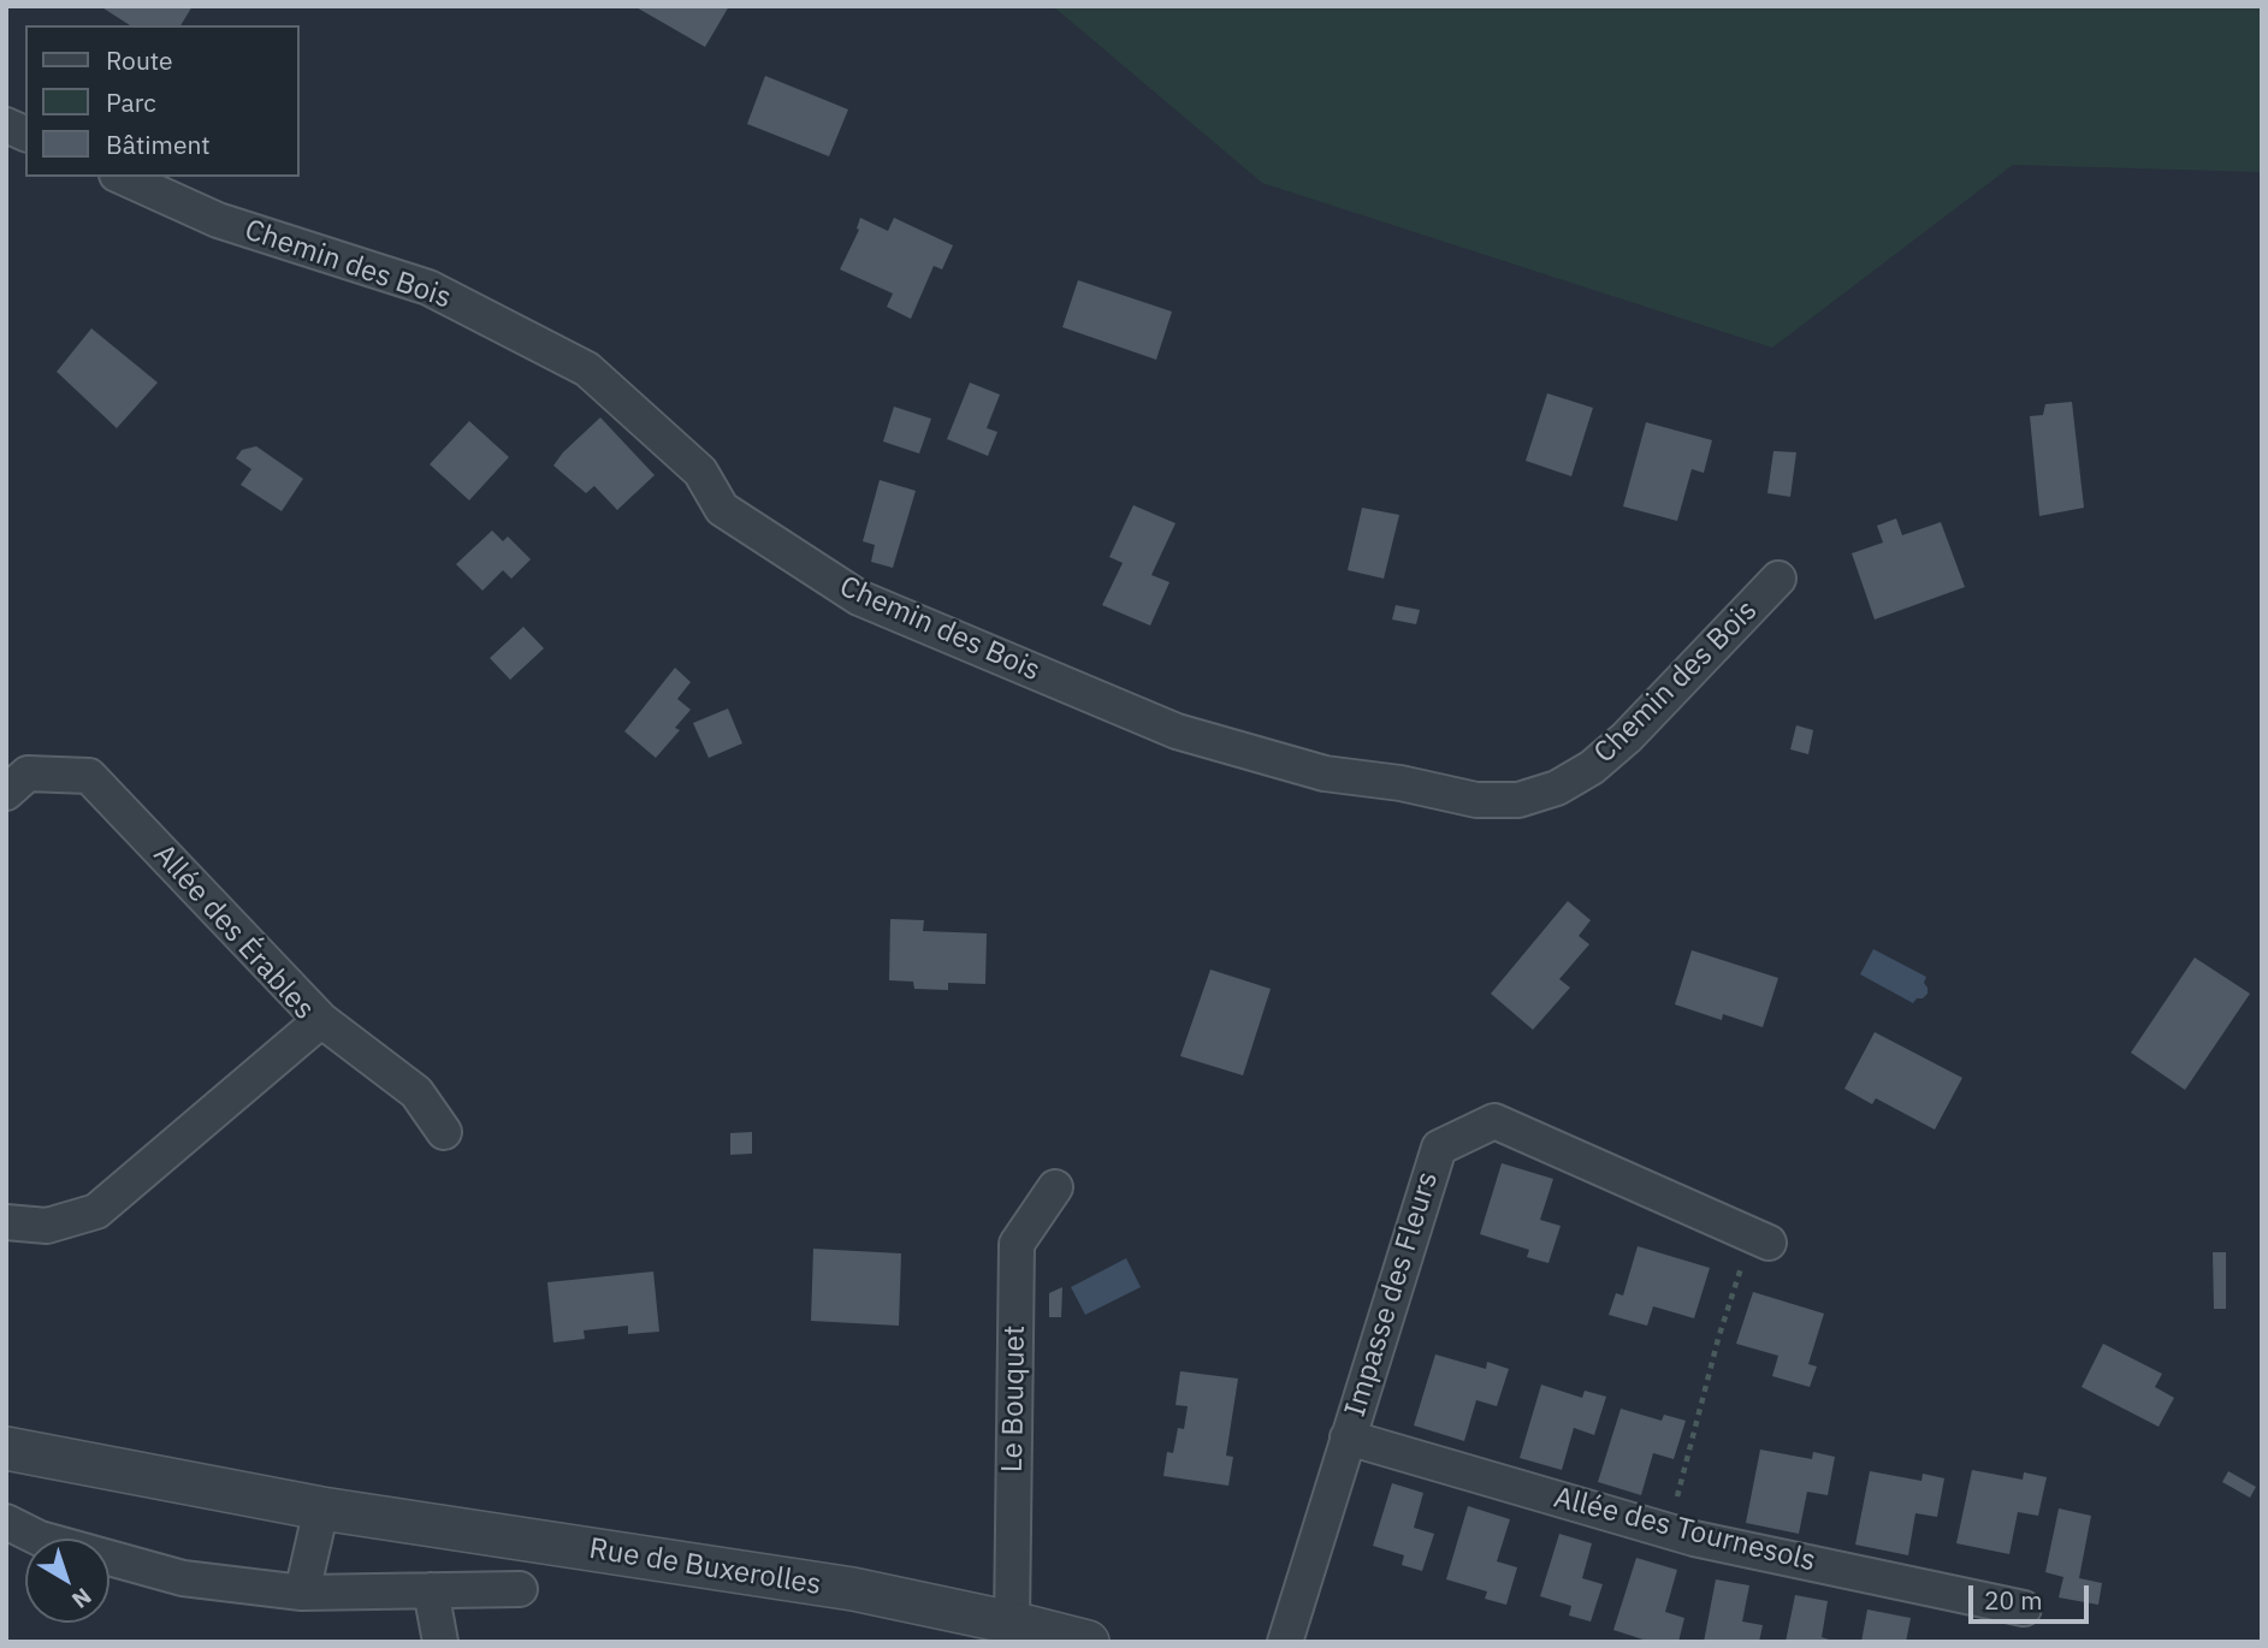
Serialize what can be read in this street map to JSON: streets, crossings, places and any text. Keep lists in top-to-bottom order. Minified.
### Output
{"streets":{"street":["Chemin des Bois","Allée des Érables","Impasse des Fleurs","Le Bouquet","Allée des Tournesols","Rue de Buxerolles"]},"crossings":[["Impasse des Fleurs","Allée des Tournesols"],["Le Bouquet","Rue de Buxerolles"]],"legend":["Route","Parc","Bâtiment"],"scale_bar":"20 m","north":"bottom right"}
